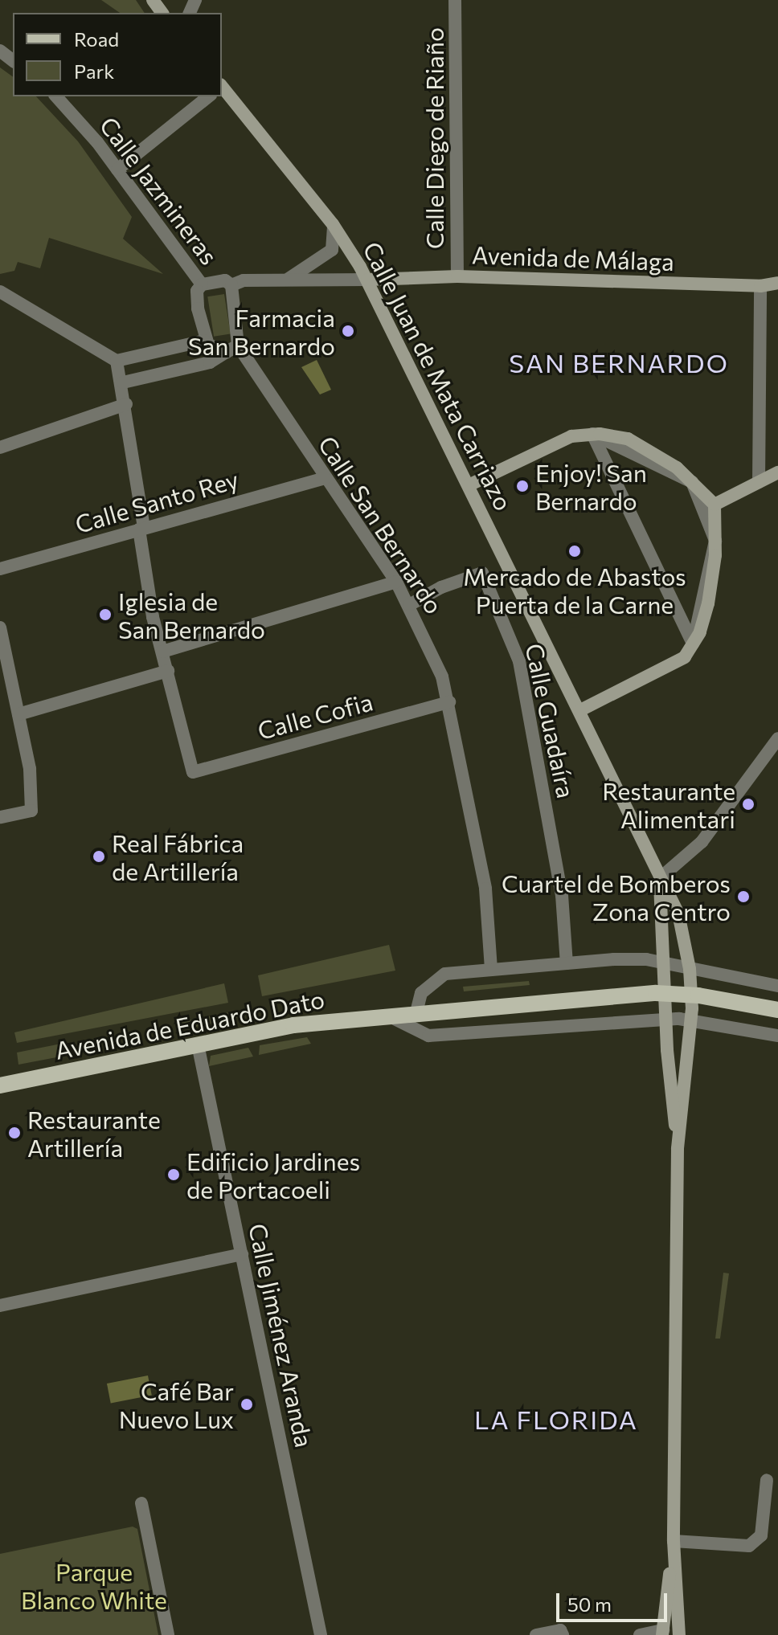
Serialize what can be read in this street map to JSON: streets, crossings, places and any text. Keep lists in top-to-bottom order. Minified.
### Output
{"streets":{"main road":["Avenida de Málaga","Calle Juan de Mata Carriazo","Avenida de Eduardo Dato"],"street":["Calle Diego de Riaño","Calle Jazmineras","Calle Santo Rey","Calle San Bernardo","Calle Cofia","Calle Guadaíra","Calle Jiménez Aranda"]},"crossings":[["Calle Diego de Riaño","Avenida de Málaga"],["Avenida de Málaga","Calle Juan de Mata Carriazo"],["Calle Santo Rey","Calle San Bernardo"],["Calle San Bernardo","Calle Cofia"],["Calle San Bernardo","Calle Guadaíra"],["Avenida de Eduardo Dato","Calle Jiménez Aranda"]],"districts":["SAN BERNARDO","LA FLORIDA"],"parks":["Parque Blanco White"],"places":["Farmacia San Bernardo","Enjoy! San Bernardo","Mercado de Abastos Puerta de la Carne","Iglesia de San Bernardo","Restaurante Alimentari","Real Fábrica de Artillería","Cuartel de Bomberos Zona Centro","Restaurante Artillería","Edificio Jardines de Portacoeli","Café Bar Nuevo Lux"],"legend":["Road","Park"],"scale_bar":"50 m"}
